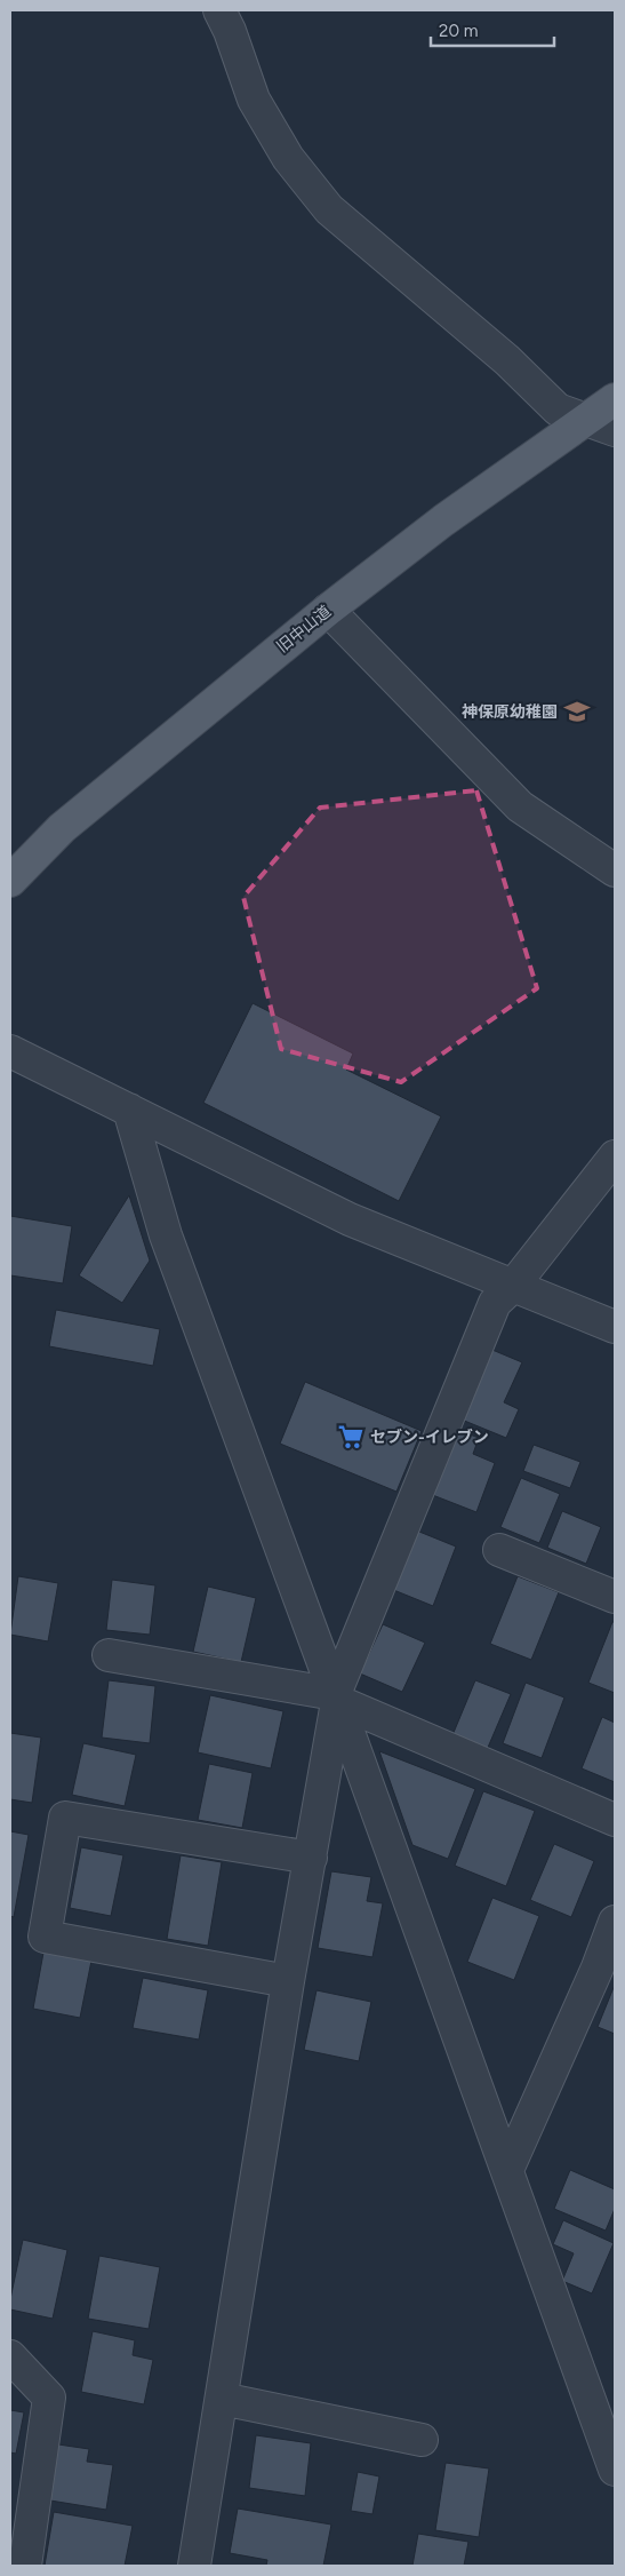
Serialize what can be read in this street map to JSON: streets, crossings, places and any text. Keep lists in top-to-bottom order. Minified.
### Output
{"streets":{"main road":["旧中山道"]},"places":{"school or university":["神保原幼稚園"],"supermarket":["セブン-イレブン"]},"scale_bar":"20 m"}
